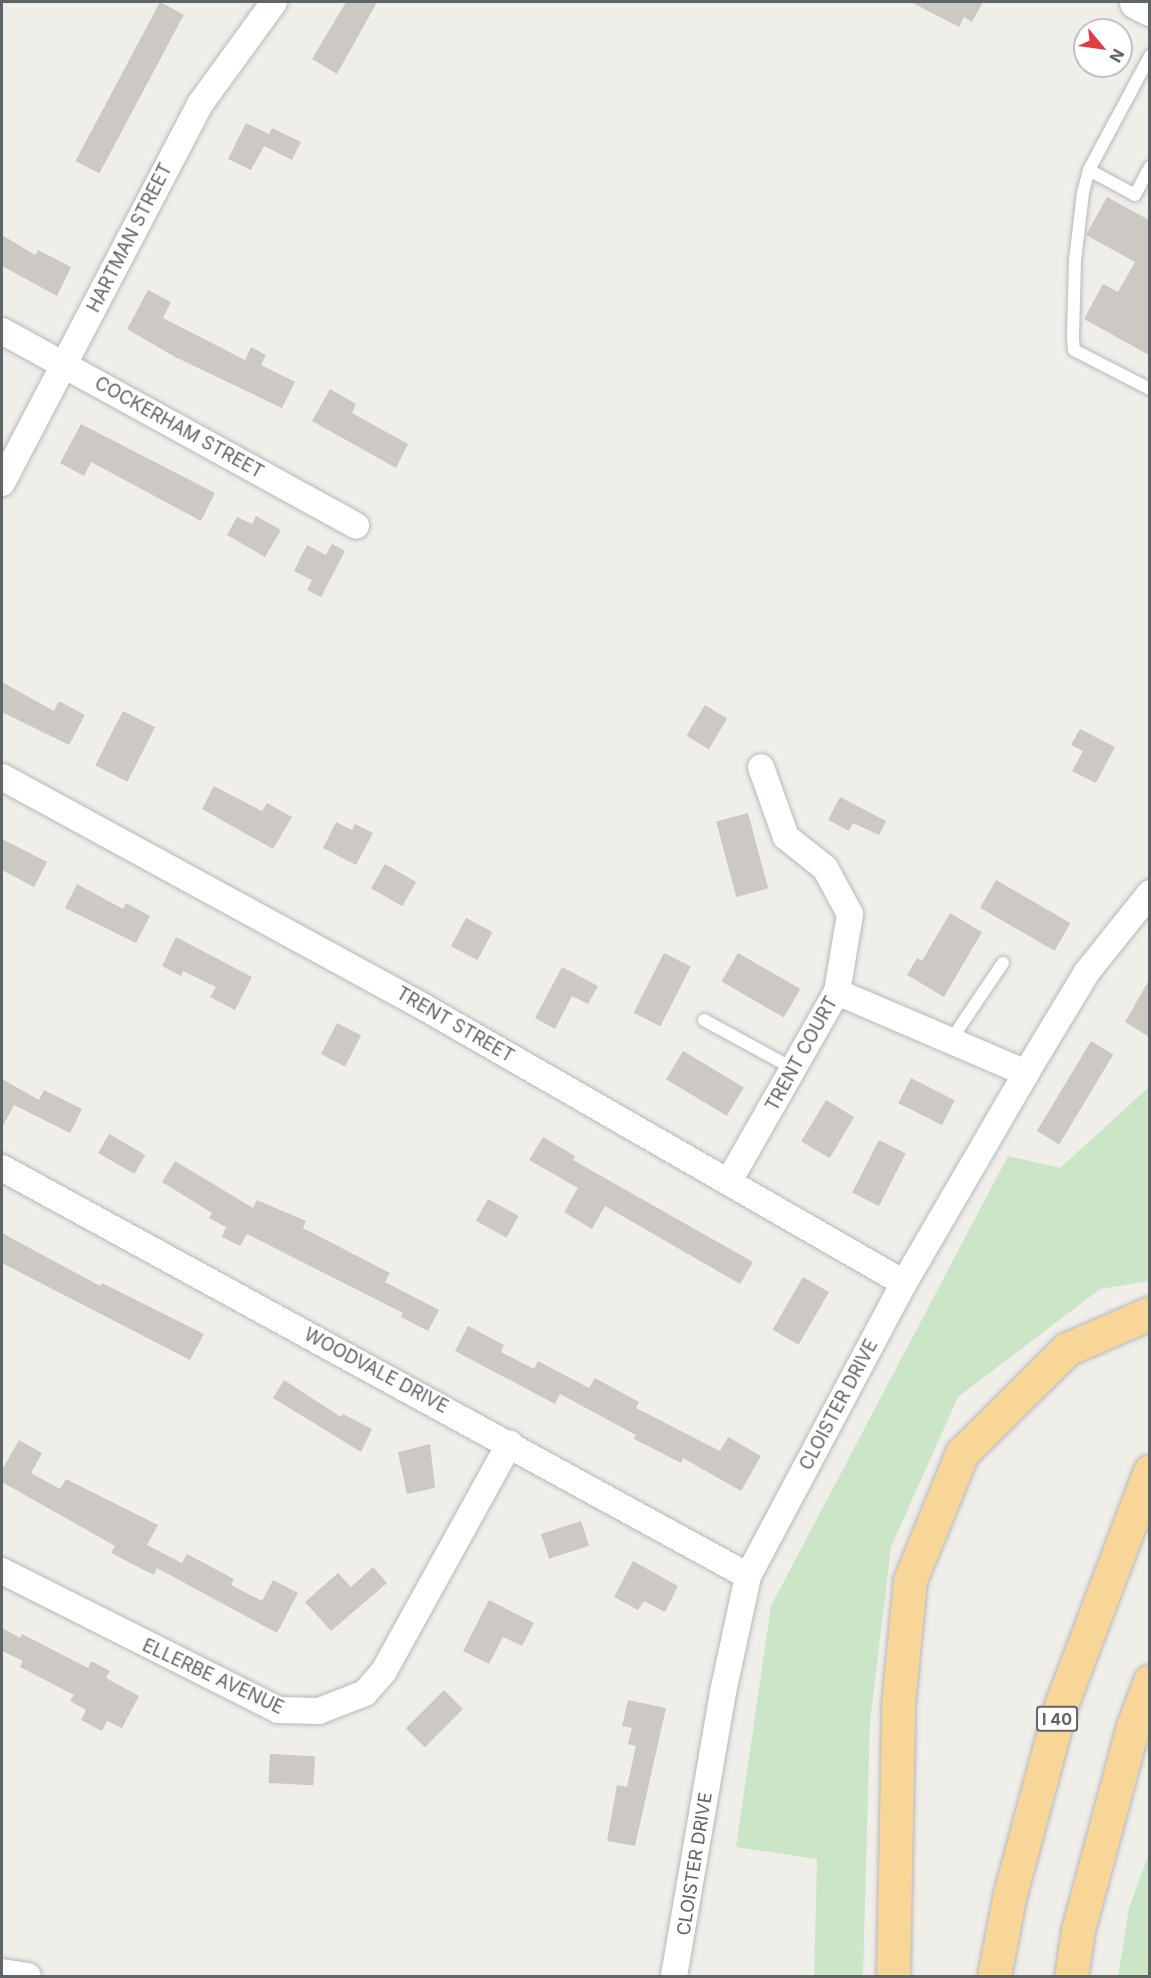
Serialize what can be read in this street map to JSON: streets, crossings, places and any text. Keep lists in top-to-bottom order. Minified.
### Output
{"streets":{"highway":["I 40"],"street":["HARTMAN STREET","COCKERHAM STREET","TRENT STREET","TRENT COURT","WOODVALE DRIVE","CLOISTER DRIVE","ELLERBE AVENUE"]},"crossings":[["HARTMAN STREET","COCKERHAM STREET"],["TRENT STREET","TRENT COURT"],["TRENT STREET","CLOISTER DRIVE"],["WOODVALE DRIVE","CLOISTER DRIVE"],["WOODVALE DRIVE","ELLERBE AVENUE"]],"north":"bottom right"}
